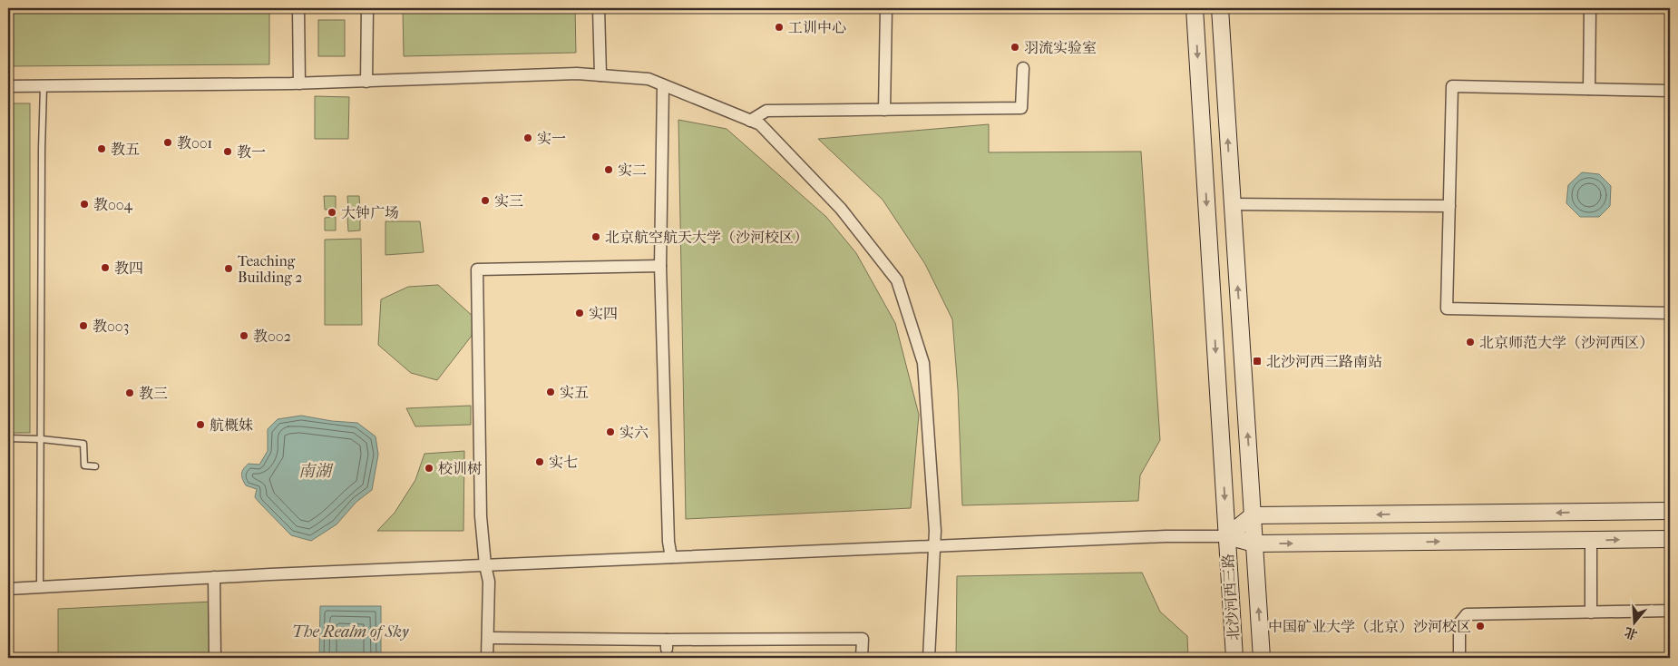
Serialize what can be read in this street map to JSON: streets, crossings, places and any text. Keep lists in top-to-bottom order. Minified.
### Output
{"streets":{"street":["北沙河西三路"]},"water":["南湖","The Realm of Sky"],"places":{"other":["工训中心","羽流实验室","实一","教001","教五","教一","实二","实三","教004","大钟广场","北京航空航天大学（沙河校区）","教四","Teaching Building 2","实四","教003","教002","北京师范大学（沙河西区）","实五","教三","航概妹","实六","实七","校训树","中国矿业大学（北京）沙河校区"],"transit":["北沙河西三路南站"]},"north":"bottom"}
